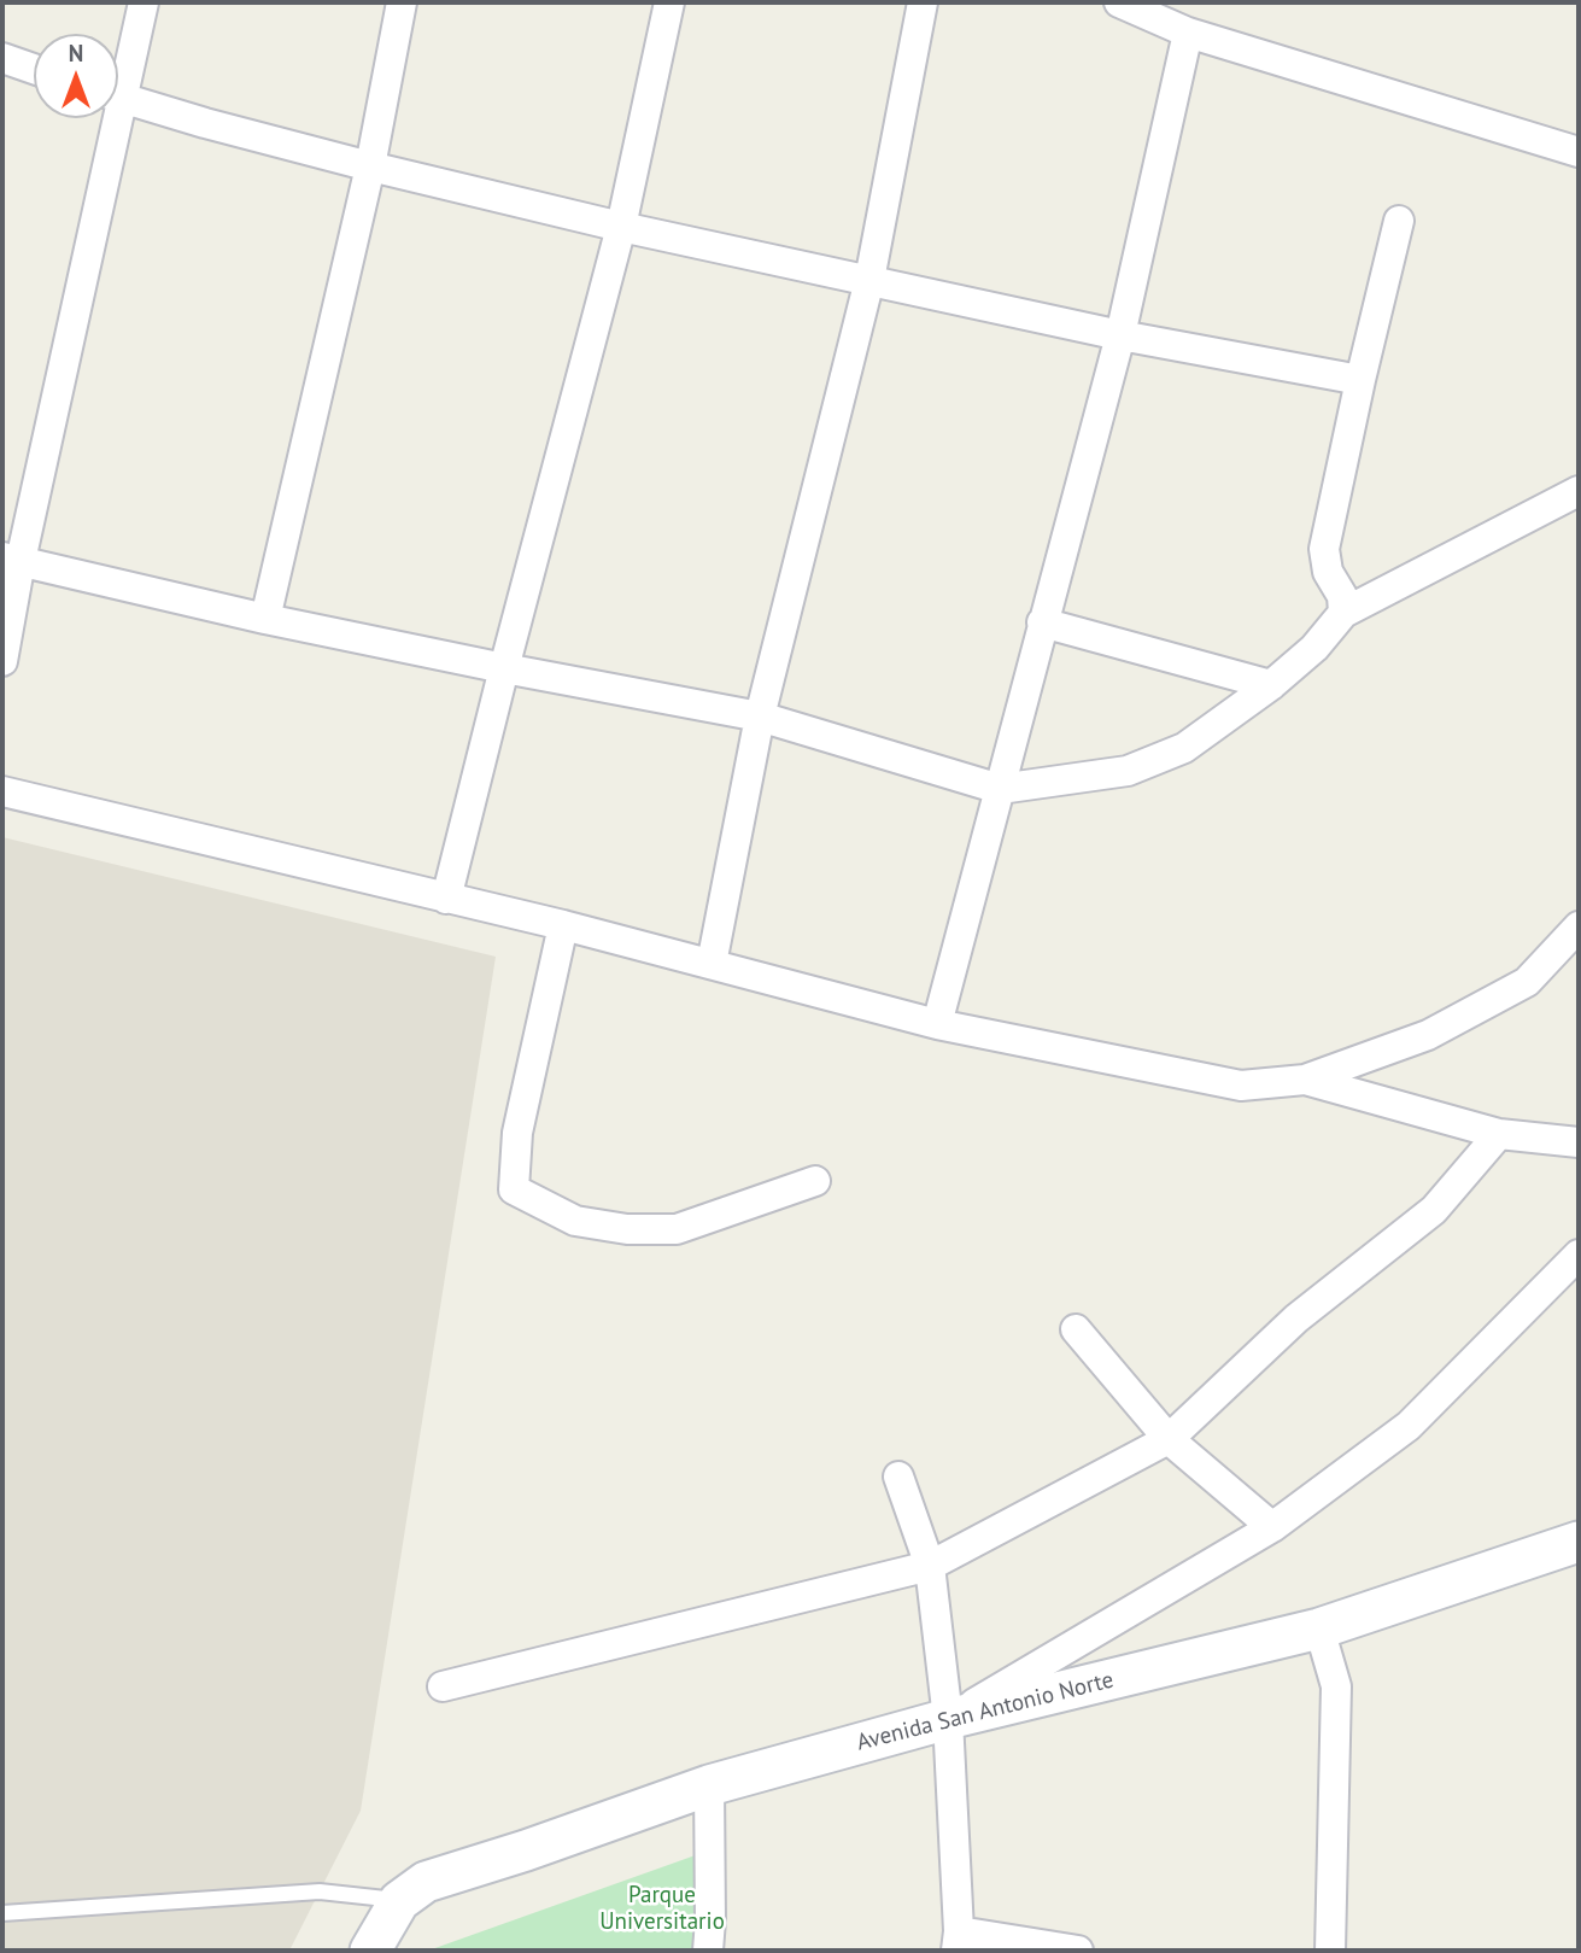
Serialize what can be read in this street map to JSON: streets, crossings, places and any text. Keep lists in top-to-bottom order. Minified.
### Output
{"streets":{"street":["Avenida San Antonio Norte"]},"parks":["Parque Universitario"],"north":"top"}
